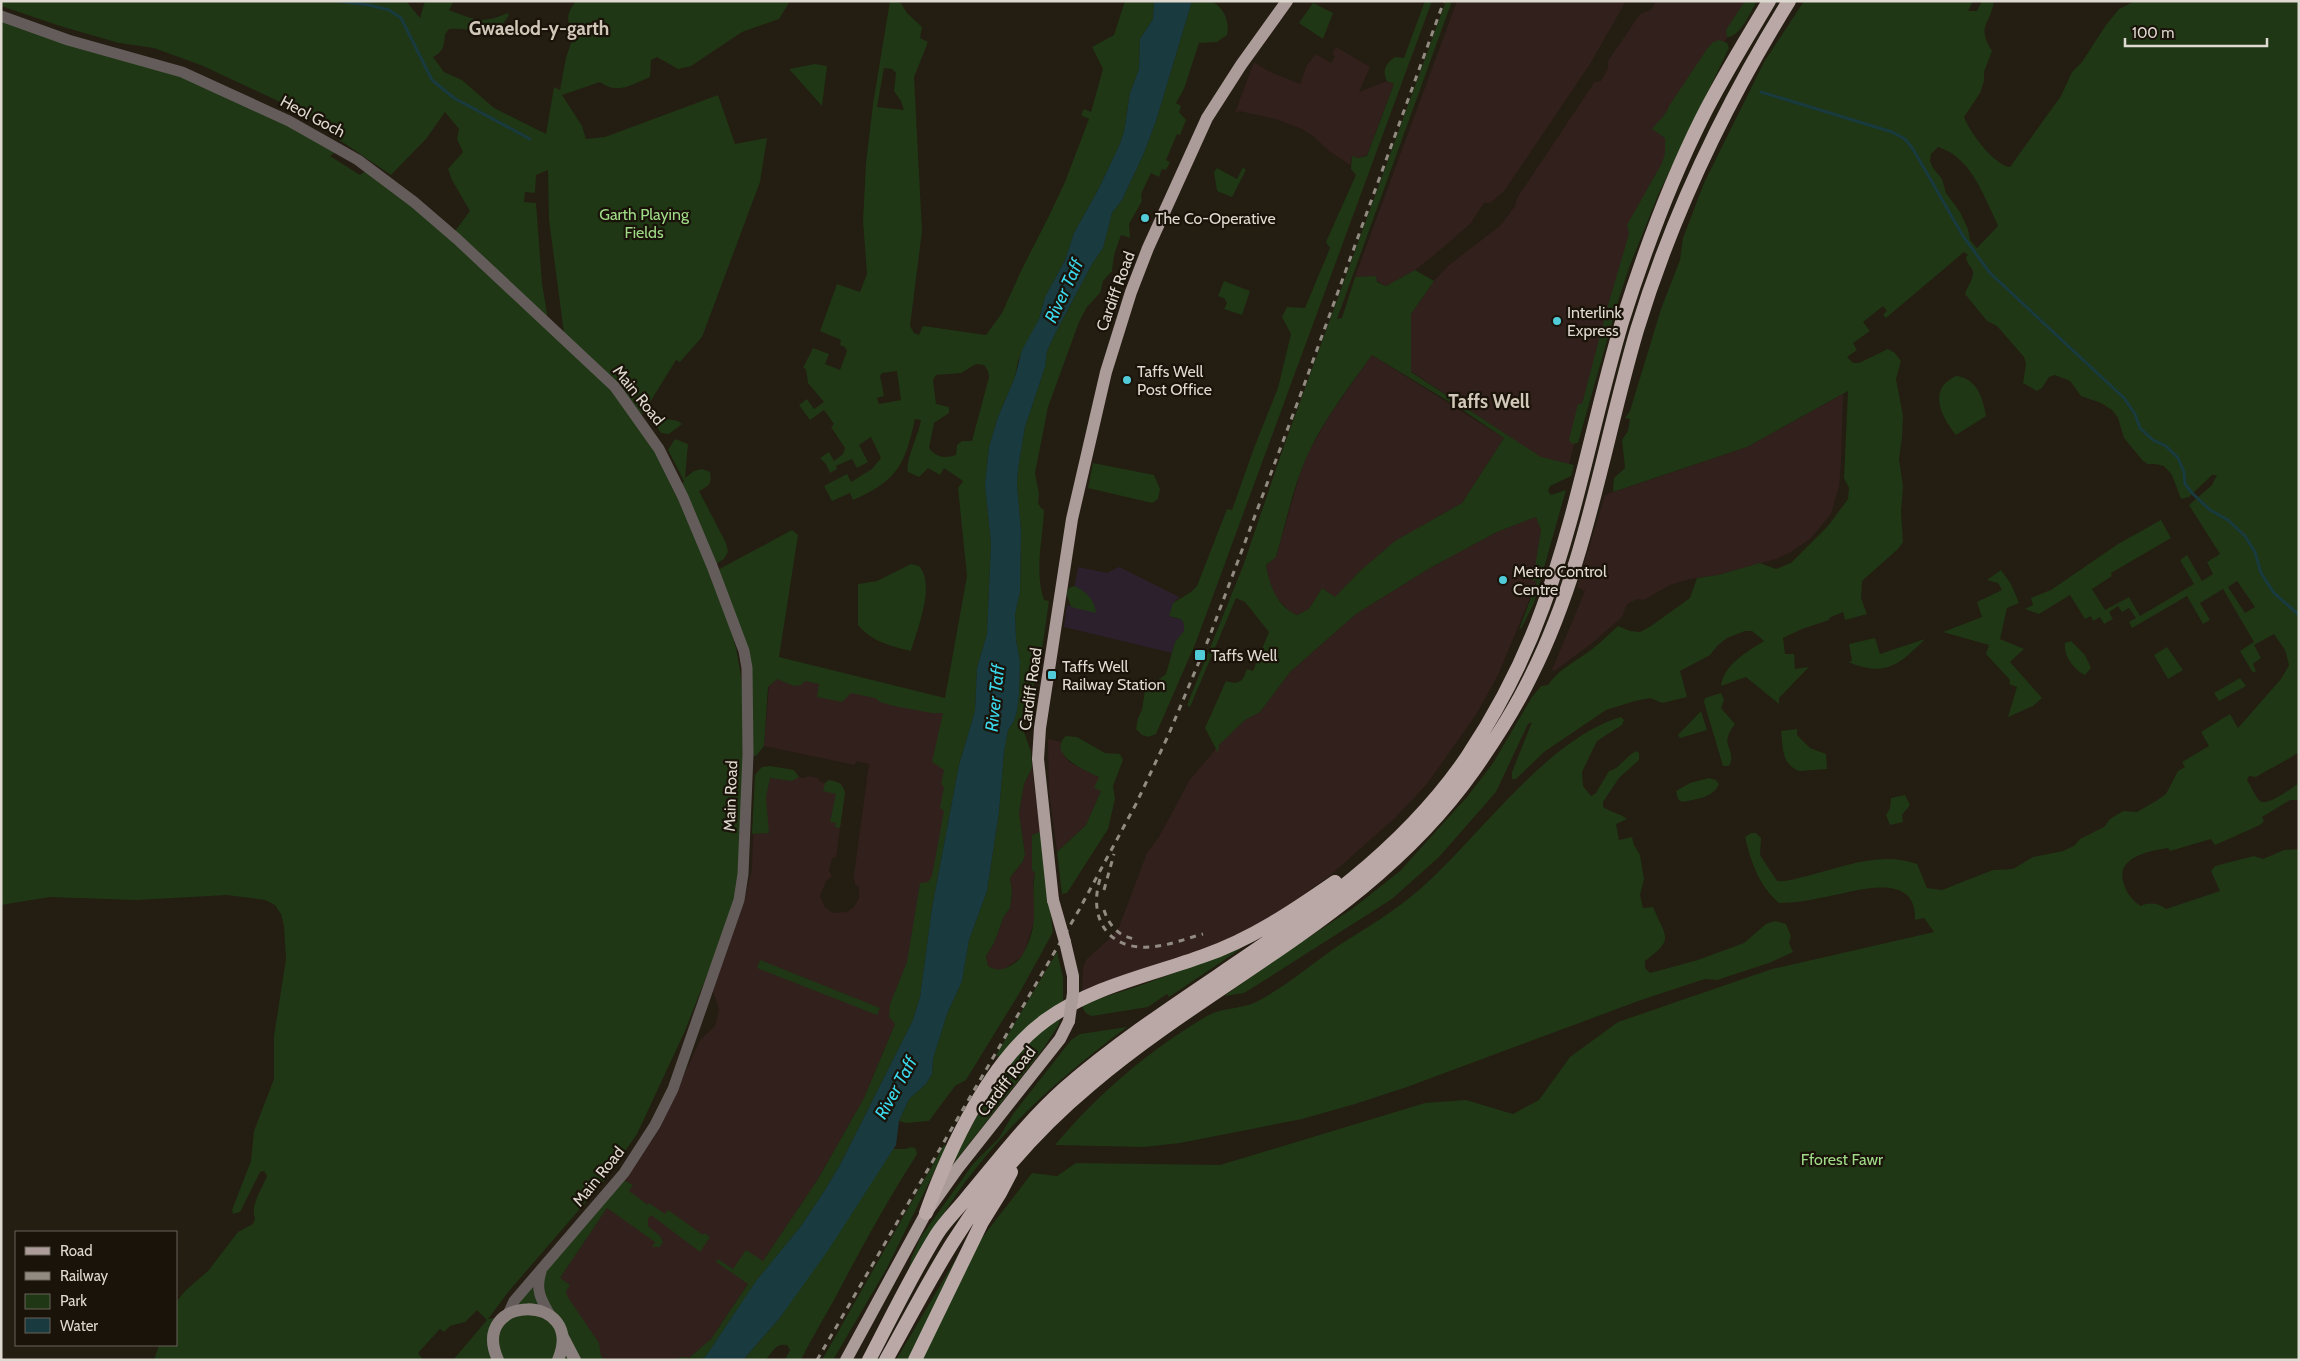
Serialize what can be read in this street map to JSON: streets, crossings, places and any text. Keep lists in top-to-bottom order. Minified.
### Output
{"streets":{"main road":["Cardiff Road"],"street":["Heol Goch","Main Road"]},"crossings":[["Heol Goch","Main Road"]],"districts":["Gwaelod-y-garth","Taffs Well"],"water":["River Taff"],"parks":["Garth Playing Fields","Fforest Fawr"],"places":{"other":["The Co-Operative","Interlink Express","Taffs Well Post Office","Metro Control Centre"],"transit":["Taffs Well","Taffs Well Railway Station"]},"legend":["Road","Railway","Park","Water"],"scale_bar":"100 m"}
